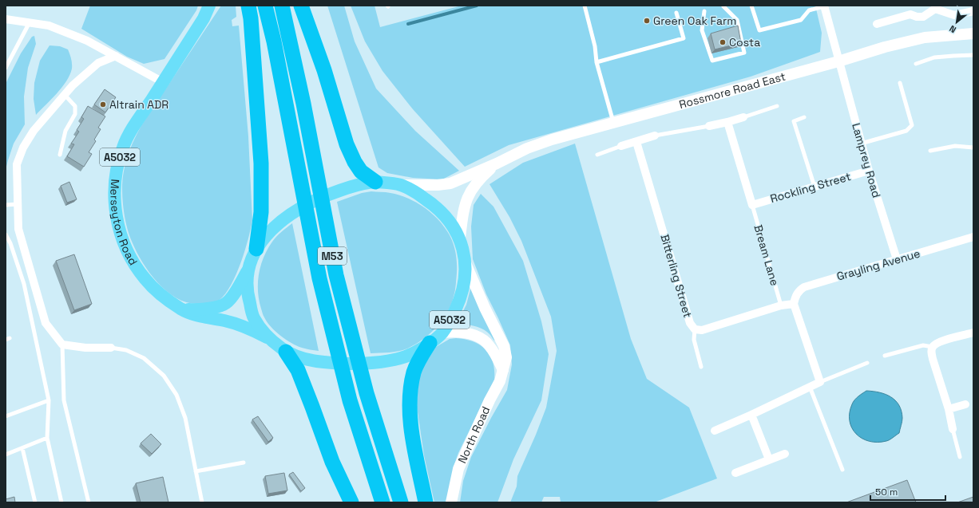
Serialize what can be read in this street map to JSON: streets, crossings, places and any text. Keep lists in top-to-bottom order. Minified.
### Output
{"streets":{"highway":["M53"],"main road":["Rossmore Road East","A5032","Merseyton Road","North Road"],"street":["Lamprey Road","Rockling Street","Grayling Avenue","Bitterling Street"],"lane":["Bream Lane"]},"crossings":[["Rossmore Road East","A5032"],["Rossmore Road East","Lamprey Road"],["A5032","Merseyton Road"],["A5032","North Road"],["Lamprey Road","Rockling Street"],["Lamprey Road","Grayling Avenue"],["Rockling Street","Bream Lane"],["Bream Lane","Bitterling Street"],["Grayling Avenue","Bitterling Street"]],"places":["Green Oak Farm","Costa","Altrain ADR"],"scale_bar":"50 m","north":"bottom left"}
